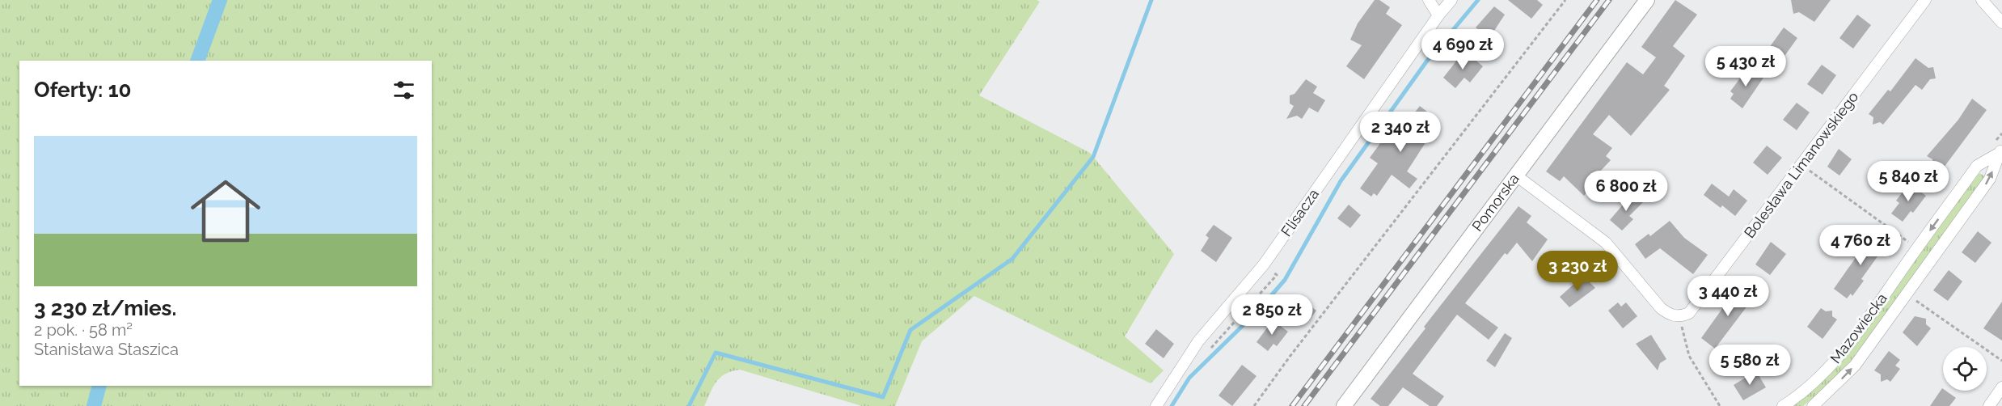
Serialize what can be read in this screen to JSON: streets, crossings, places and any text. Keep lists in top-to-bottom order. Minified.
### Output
{"streets":{"street":["Bolesława Limanowskiego","Pomorska","Flisacza","Mazowiecka"]},"crossings":[["Bolesława Limanowskiego","Pomorska"]],"page":{"price":["4 690 zł","5 430 zł","2 340 zł","5 840 zł","6 800 zł","4 760 zł","3 230 zł","3 440 zł","2 850 zł","5 580 zł"],"heading":"Oferty: 10","list":[{"name":"3 230 zł/mies.","note":"2 pok. · 58 m² · Stanisława Staszica"}]}}
